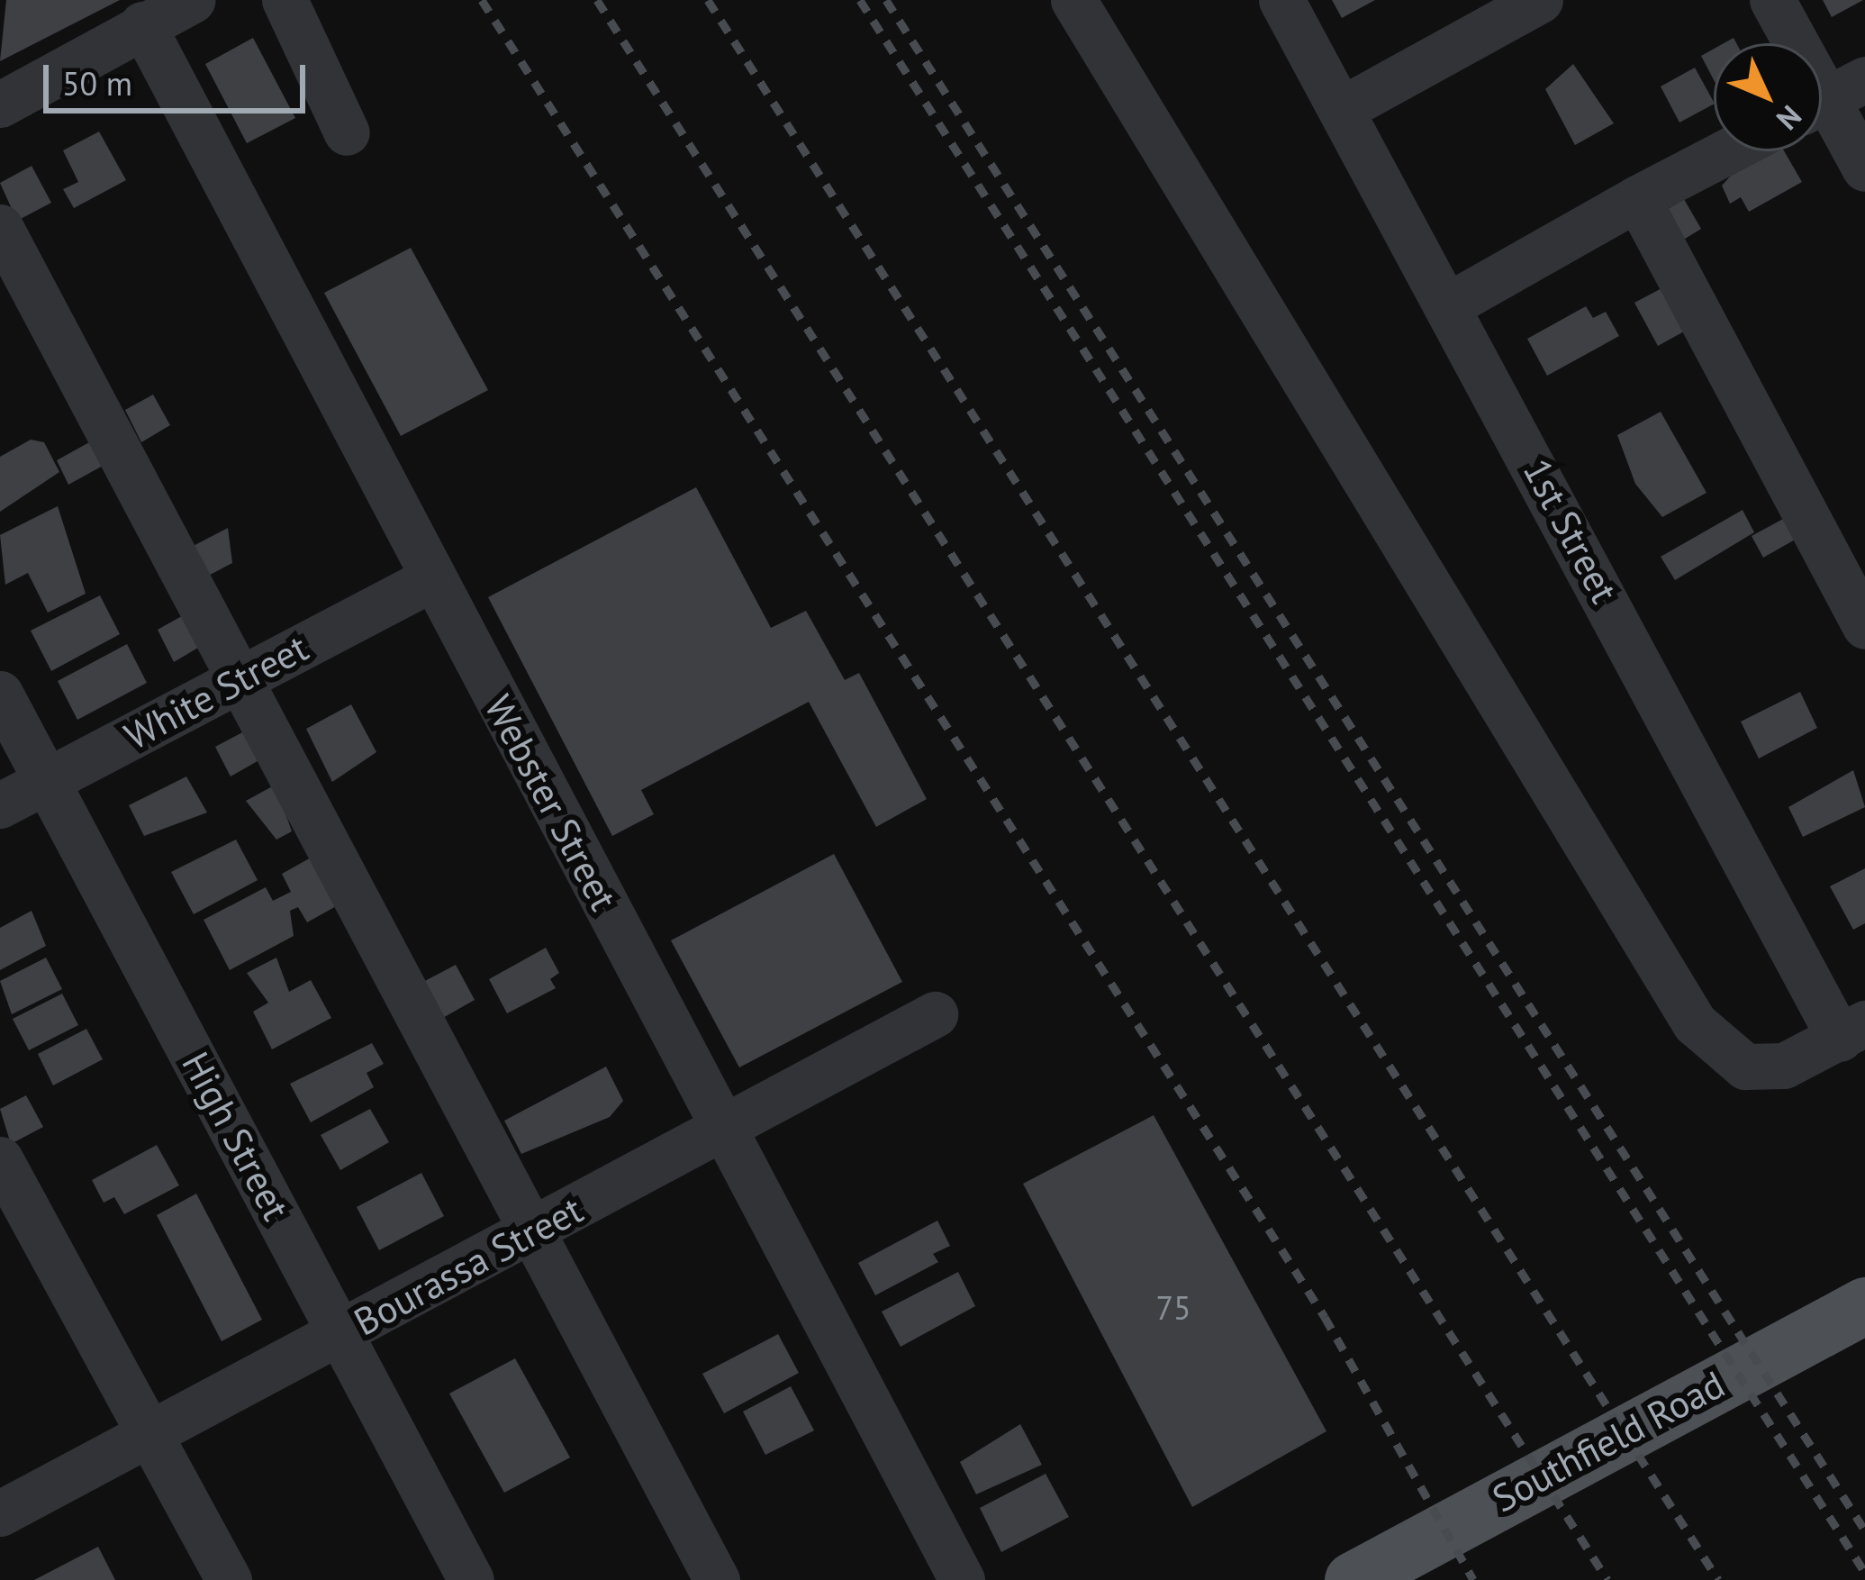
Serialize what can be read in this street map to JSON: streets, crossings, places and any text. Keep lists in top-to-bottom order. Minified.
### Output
{"streets":{"main road":["Southfield Road"],"street":["1st Street","White Street","Webster Street","High Street","Bourassa Street"]},"crossings":[["White Street","Webster Street"],["White Street","High Street"],["Webster Street","Bourassa Street"],["High Street","Bourassa Street"]],"house_numbers":["75"],"scale_bar":"50 m","north":"bottom right"}
